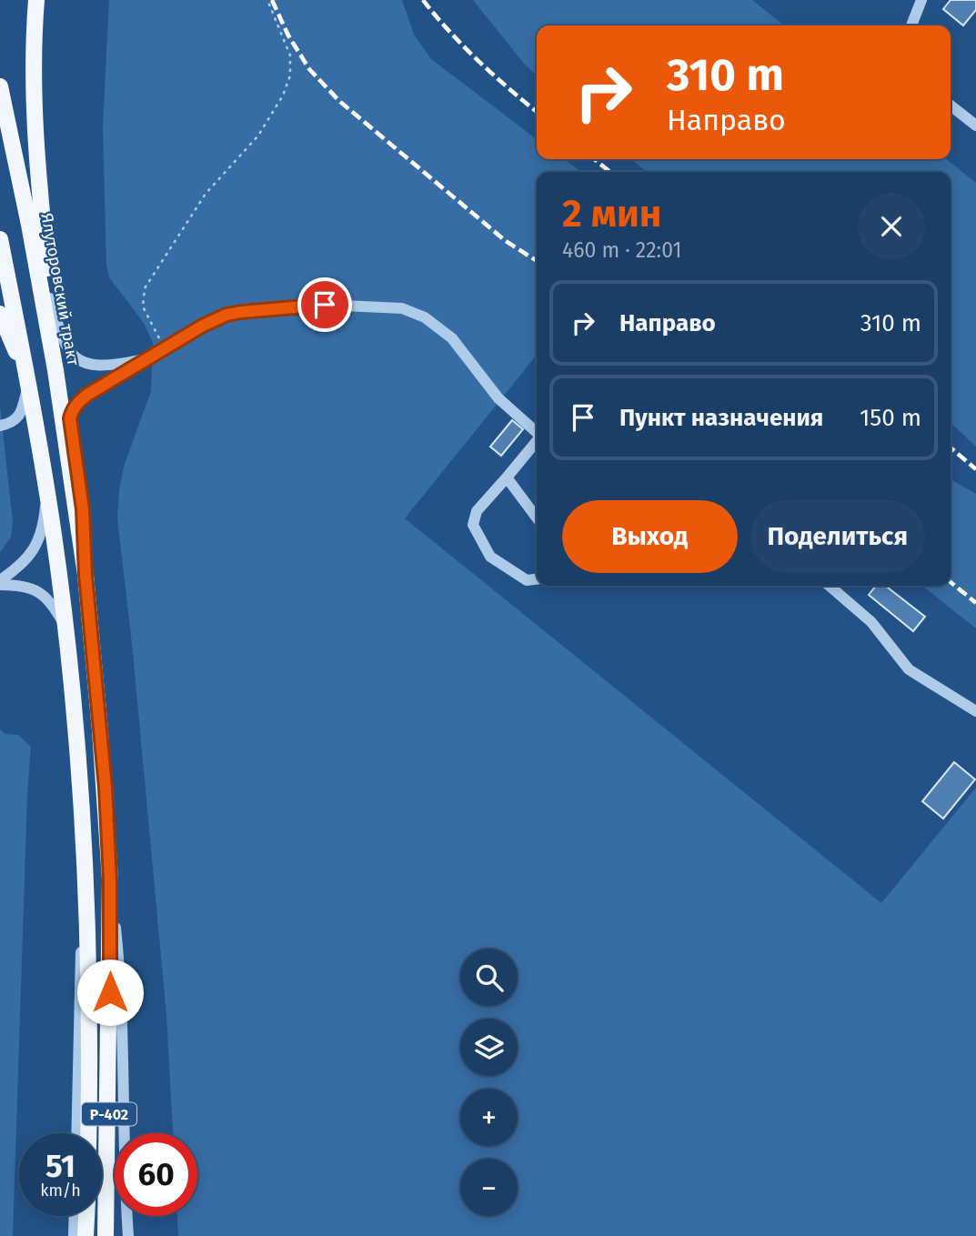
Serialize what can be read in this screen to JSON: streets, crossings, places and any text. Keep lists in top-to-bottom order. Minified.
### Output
{"streets":{"main road":["Ялуторовский тракт","Р-402"]},"crossings":[["Ялуторовский тракт","Р-402"]],"page":{"turn":["310 m","Направо"],"heading":["2 мин","460 m · 22:01"],"list":[{"name":"Направо","value":"310 m"},{"name":"Пункт назначения","value":"150 m"}],"buttons":["Выход","Поделиться"],"map_buttons":["+","−"],"speed":"51 km/h","limit":"60"}}
